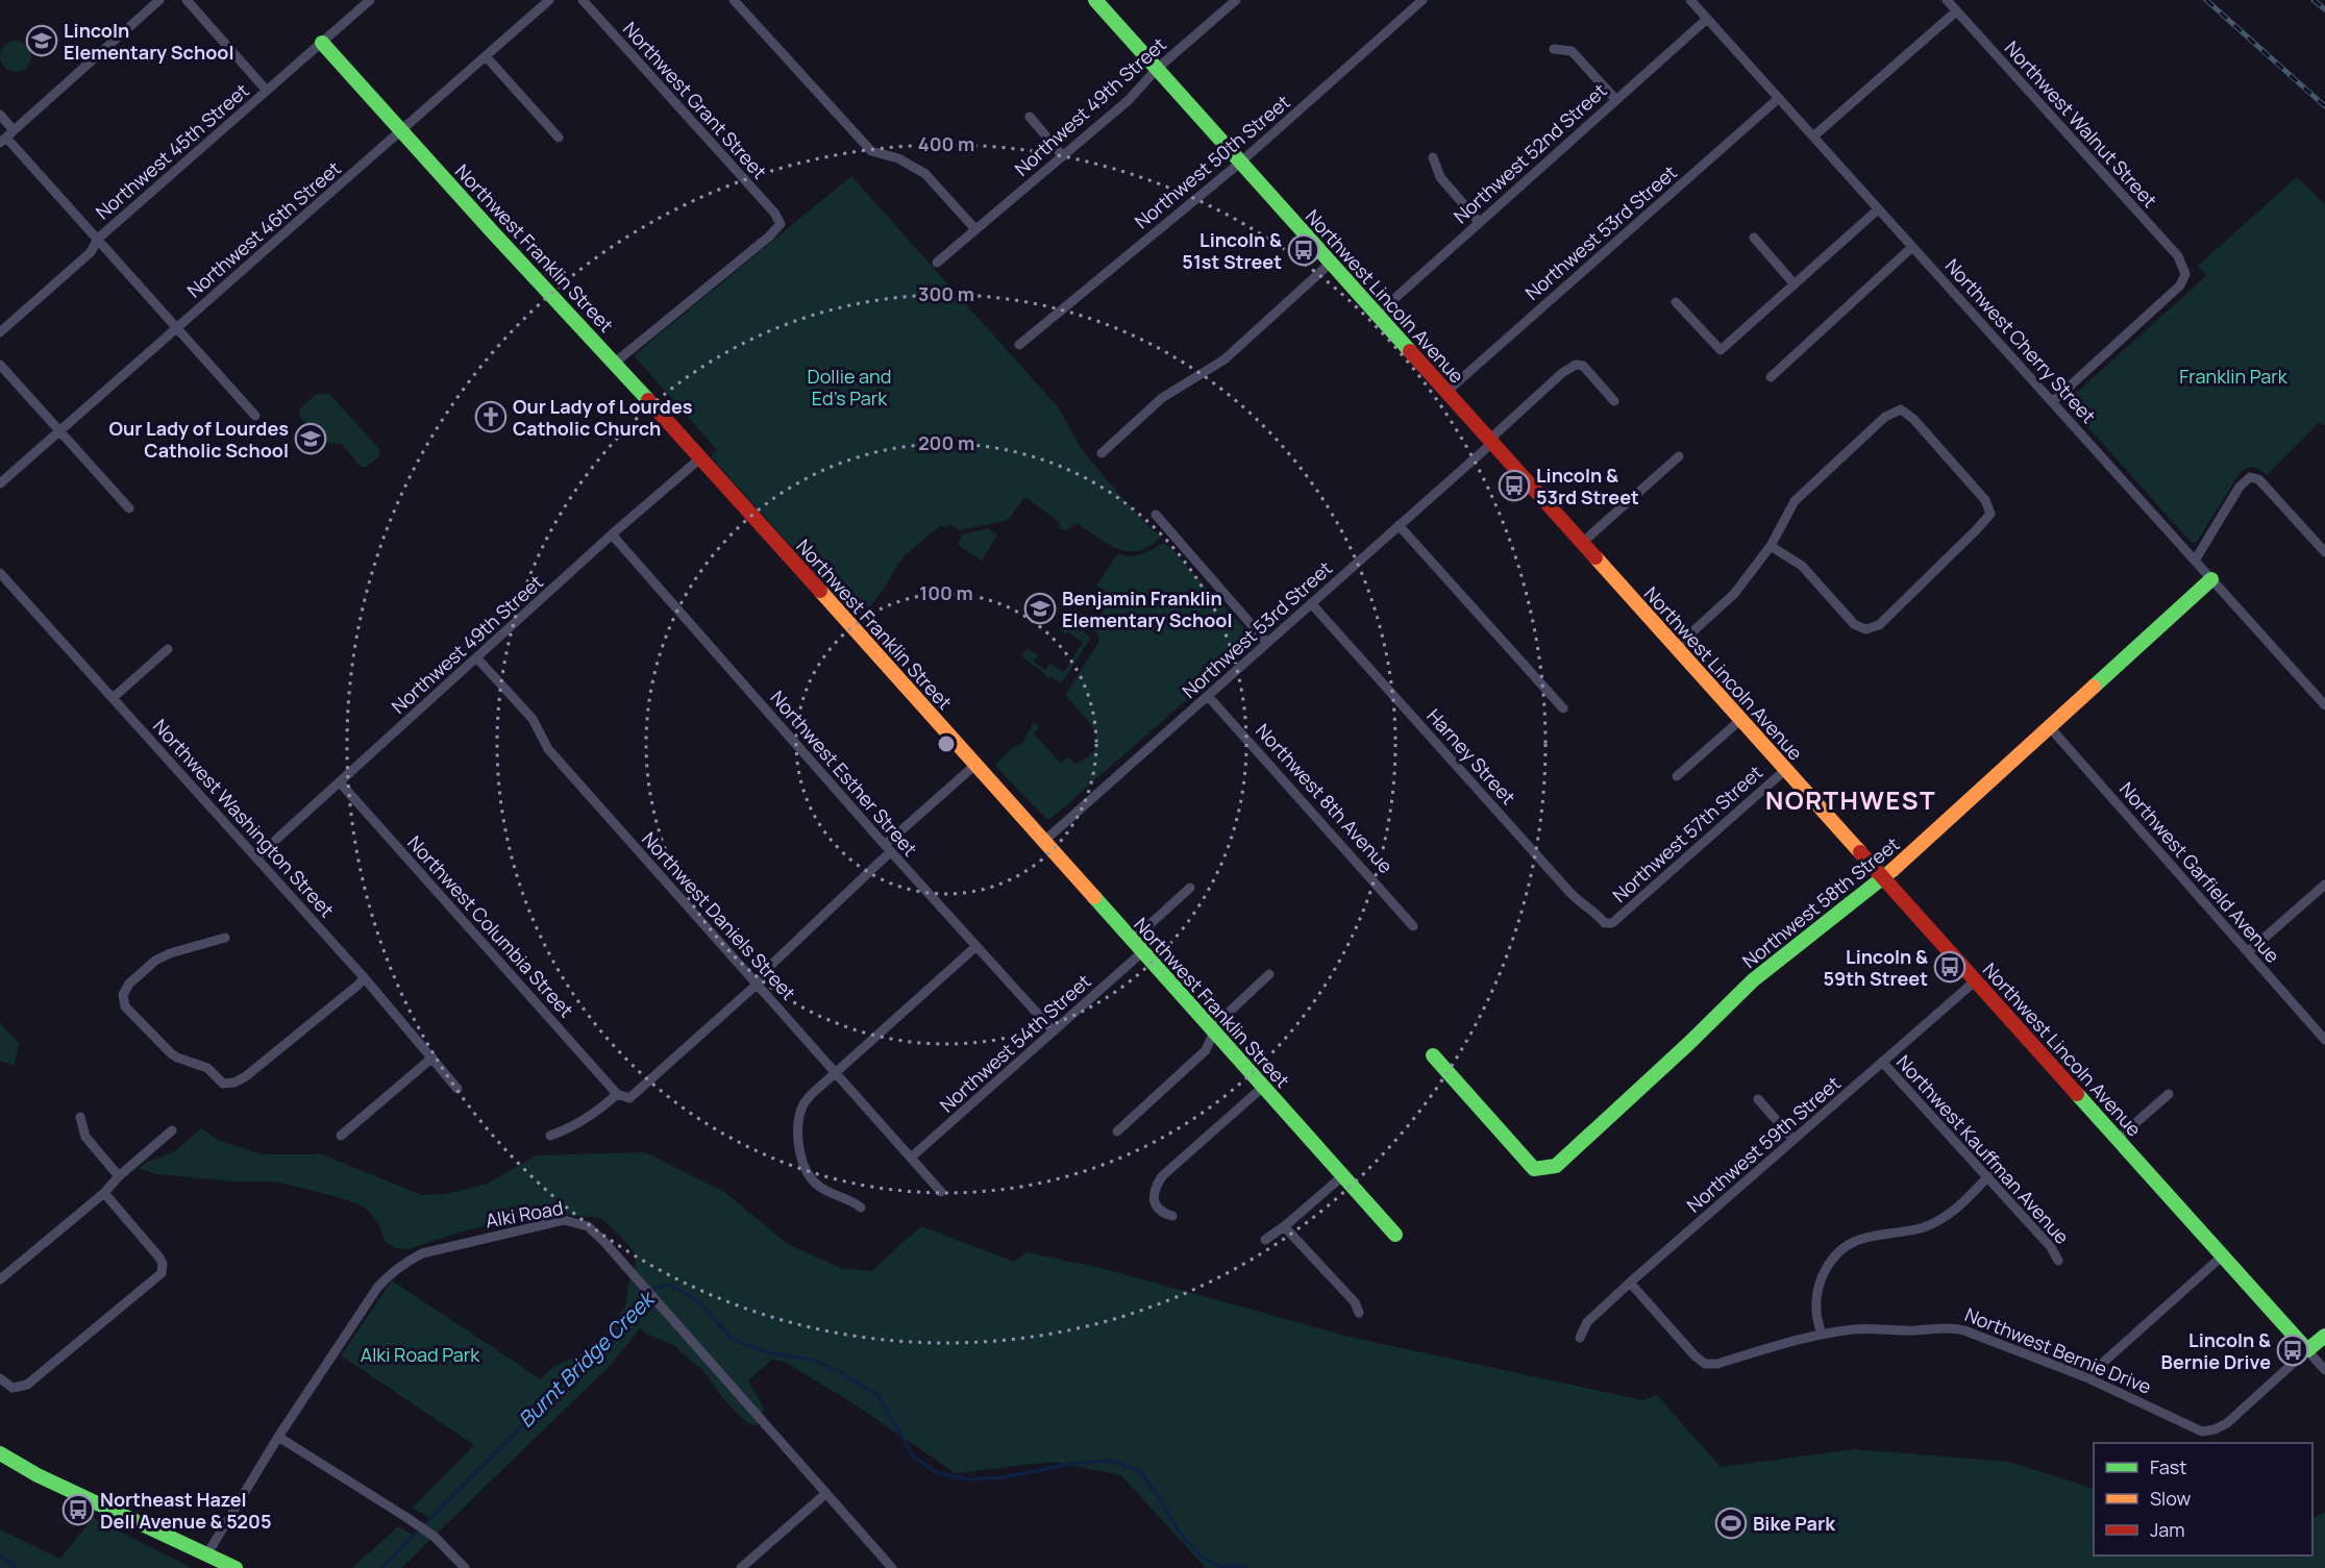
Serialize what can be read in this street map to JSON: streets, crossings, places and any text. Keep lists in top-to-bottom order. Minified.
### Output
{"streets":{"street":["Northwest Grant Street","Northwest 49th Street","Northwest Walnut Street","Northwest 45th Street","Northwest 52nd Street","Northwest 50th Street","Northwest 46th Street","Northwest 53rd Street","Northwest Franklin Street","Northwest Lincoln Avenue","Northwest Cherry Street","Harney Street","Northwest Esther Street","Northwest 8th Avenue","Northwest Washington Street","Northwest 57th Street","Northwest Garfield Avenue","Northwest 58th Street","Northwest Daniels Street","Northwest Columbia Street","Northwest 54th Street","Northwest 59th Street","Northwest Kauffman Avenue","Alki Road","Northwest Bernie Drive"]},"crossings":[["Northwest Grant Street","Northwest Franklin Street"],["Northwest 49th Street","Northwest Franklin Street"],["Northwest 49th Street","Northwest Lincoln Avenue"],["Northwest 49th Street","Northwest Esther Street"],["Northwest 49th Street","Northwest Washington Street"],["Northwest 49th Street","Northwest Daniels Street"],["Northwest 49th Street","Northwest Columbia Street"],["Northwest Walnut Street","Northwest Cherry Street"],["Northwest 45th Street","Northwest Franklin Street"],["Northwest 52nd Street","Northwest Lincoln Avenue"],["Northwest 52nd Street","Northwest Cherry Street"],["Northwest 50th Street","Northwest Lincoln Avenue"],["Northwest 46th Street","Northwest Franklin Street"],["Northwest 53rd Street","Northwest Franklin Street"],["Northwest 53rd Street","Northwest Lincoln Avenue"],["Northwest 53rd Street","Northwest Cherry Street"],["Northwest 53rd Street","Harney Street"],["Northwest 53rd Street","Northwest 8th Avenue"],["Northwest Franklin Street","Northwest 54th Street"],["Northwest Lincoln Avenue","Northwest 57th Street"],["Northwest Lincoln Avenue","Northwest 58th Street"],["Northwest Lincoln Avenue","Northwest 59th Street"],["Northwest Lincoln Avenue","Northwest Bernie Drive"],["Northwest Cherry Street","Northwest 58th Street"],["Harney Street","Northwest 57th Street"],["Northwest Esther Street","Northwest 54th Street"],["Northwest Garfield Avenue","Northwest 58th Street"],["Northwest Daniels Street","Northwest 54th Street"],["Northwest 59th Street","Northwest Kauffman Avenue"],["Northwest 59th Street","Northwest Bernie Drive"]],"districts":["NORTHWEST"],"water":["Burnt Bridge Creek"],"parks":["Dollie and Ed's Park","Franklin Park","Alki Road Park"],"places":{"school or university":["Lincoln Elementary School","Our Lady of Lourdes Catholic School","Benjamin Franklin Elementary School"],"bus stop":["Lincoln & 51st Street","Lincoln & 53rd Street","Lincoln & 59th Street","Lincoln & Bernie Drive","Northeast Hazel Dell Avenue & 5205"],"church":["Our Lady of Lourdes Catholic Church"],"sports":["Bike Park"]},"legend":["Fast","Slow","Jam"],"rings":["400 m","300 m","200 m","100 m"]}
